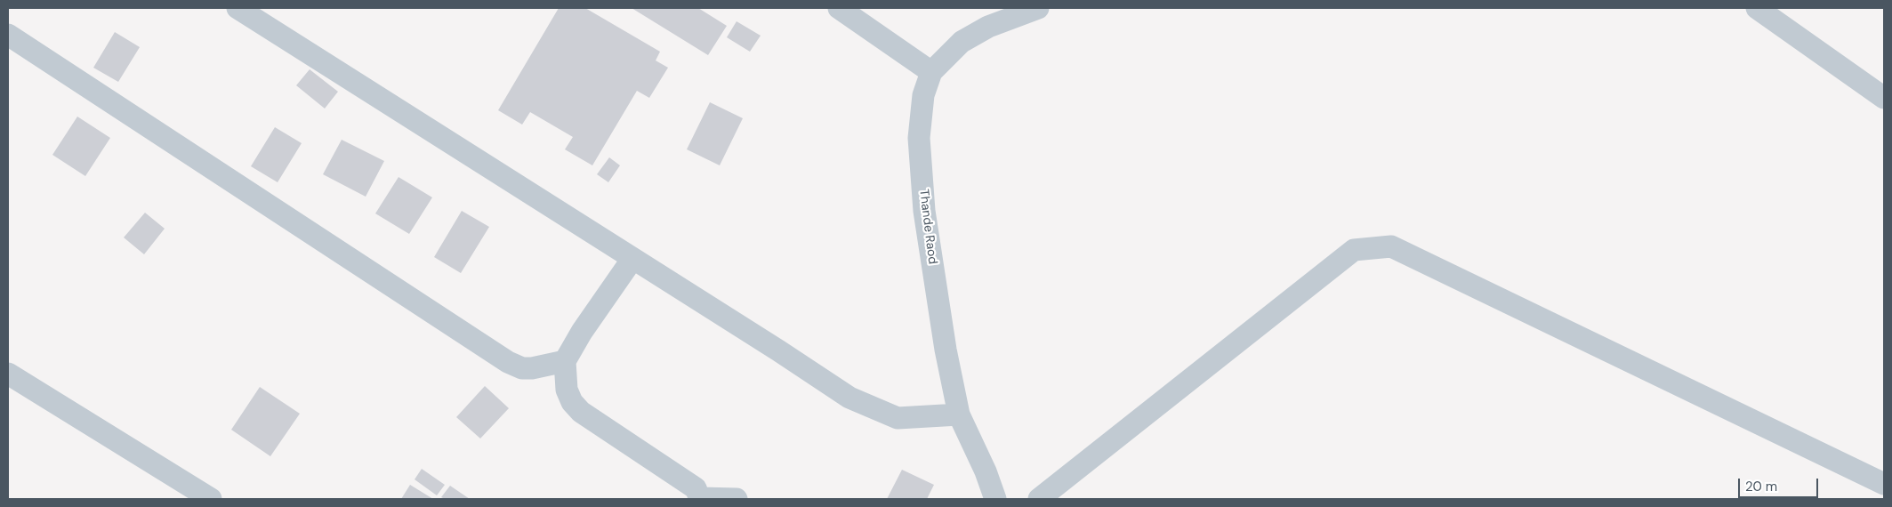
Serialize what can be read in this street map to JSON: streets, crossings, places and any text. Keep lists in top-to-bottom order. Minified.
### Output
{"streets":{"street":["Thande Raod"]},"scale_bar":"20 m"}
